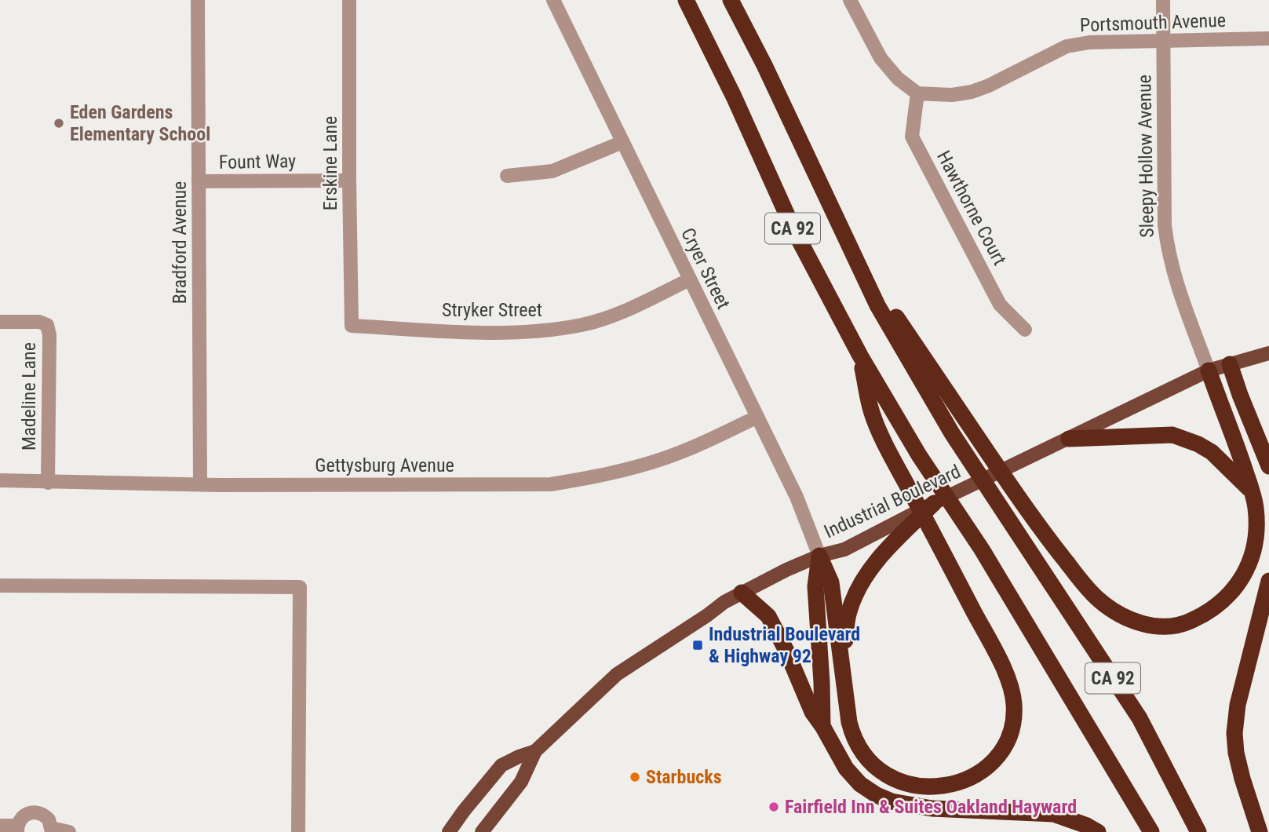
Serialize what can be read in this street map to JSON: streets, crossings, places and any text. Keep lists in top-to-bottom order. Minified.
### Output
{"streets":{"highway":["CA 92"],"main road":["Industrial Boulevard"],"street":["Portsmouth Avenue","Sleepy Hollow Avenue","Fount Way","Erskine Lane","Hawthorne Court","Bradford Avenue","Cryer Street","Stryker Street","Madeline Lane","Gettysburg Avenue"]},"crossings":[["Portsmouth Avenue","Sleepy Hollow Avenue"],["Portsmouth Avenue","Hawthorne Court"],["Sleepy Hollow Avenue","Industrial Boulevard"],["Fount Way","Erskine Lane"],["Fount Way","Bradford Avenue"],["Erskine Lane","Stryker Street"],["Bradford Avenue","Gettysburg Avenue"],["Cryer Street","Stryker Street"],["Cryer Street","Gettysburg Avenue"],["Cryer Street","Industrial Boulevard"],["Madeline Lane","Gettysburg Avenue"]],"places":{"other":["Eden Gardens Elementary School","Starbucks","Fairfield Inn & Suites Oakland Hayward"],"transit":["Industrial Boulevard & Highway 92"]}}
